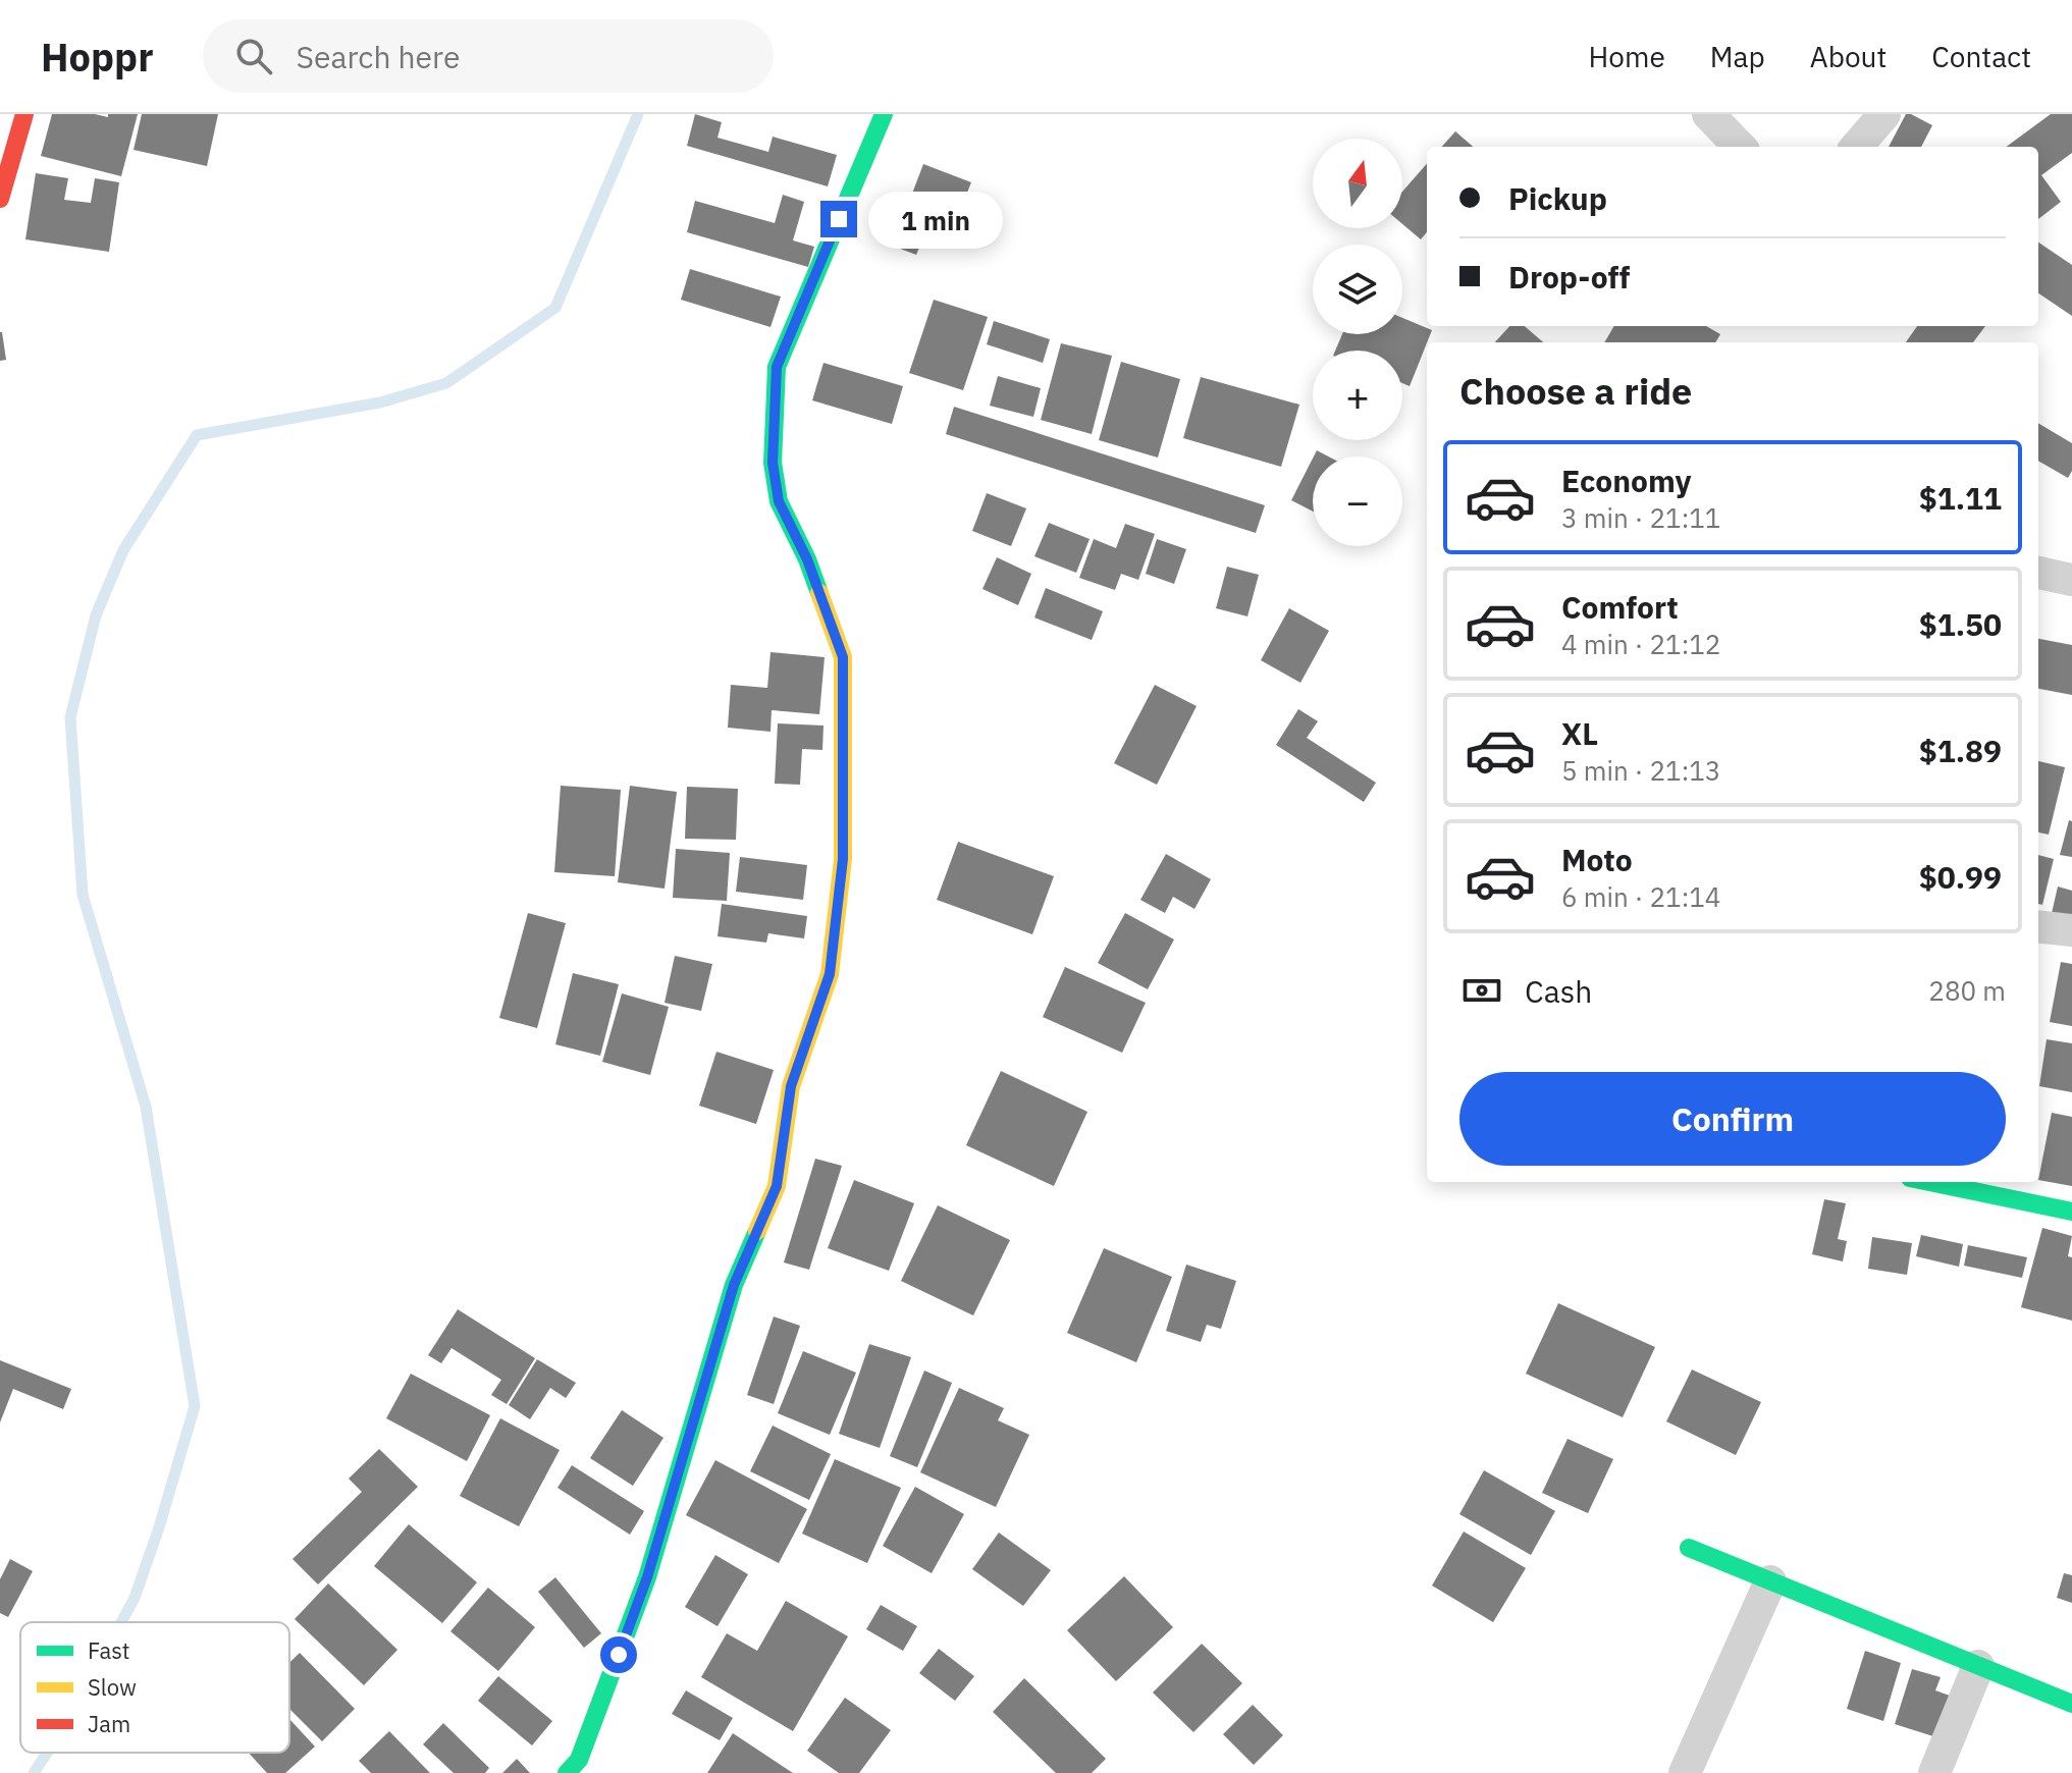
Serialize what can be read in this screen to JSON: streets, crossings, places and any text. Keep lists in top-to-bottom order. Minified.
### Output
{"legend":["Fast","Slow","Jam"],"north":"top","page":{"header":"Hoppr","search":"Search here","nav":["Home","Map","About","Contact"],"map_buttons":["+","−"],"banner":["Pickup","Drop-off"],"bubble":"1 min","heading":"Choose a ride","list":[{"name":"Economy","note":"3 min · 21:11","value":"$1.11"},{"name":"Comfort","note":"4 min · 21:12","value":"$1.50"},{"name":"XL","note":"5 min · 21:13","value":"$1.89"},{"name":"Moto","note":"6 min · 21:14","value":"$0.99"}],"pay":["Cash","280 m"],"buttons":"Confirm"}}
